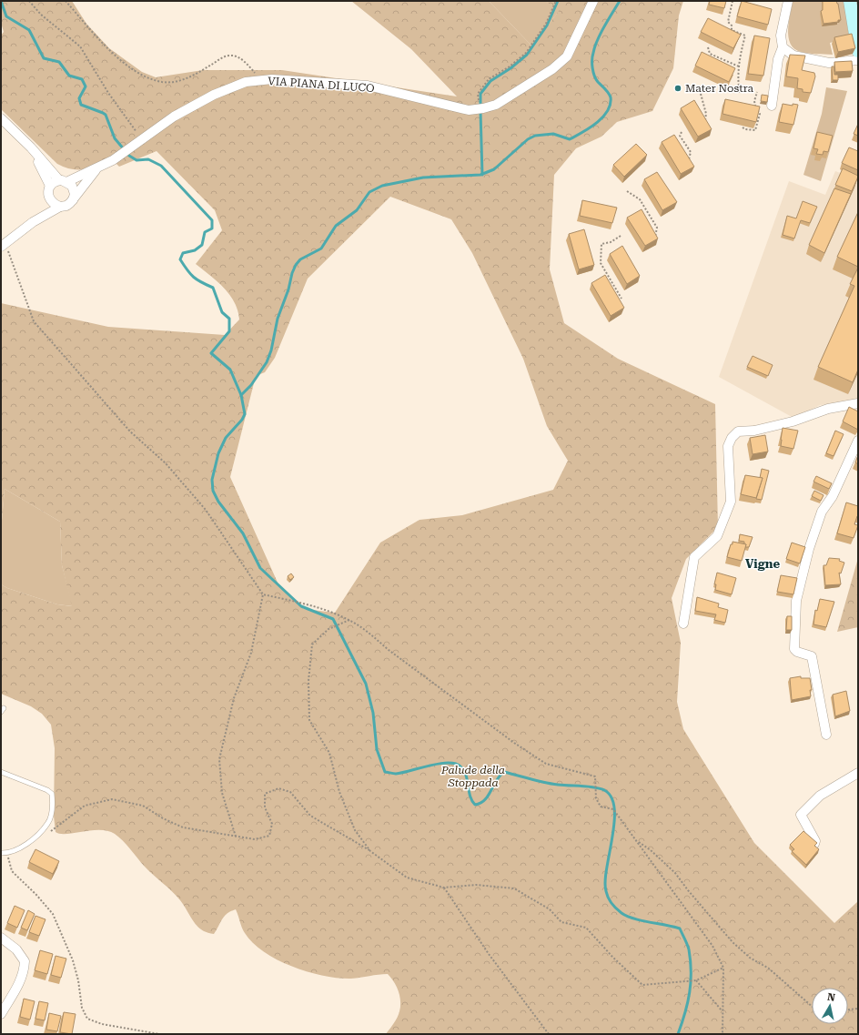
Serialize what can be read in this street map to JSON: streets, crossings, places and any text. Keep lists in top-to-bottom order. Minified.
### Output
{"streets":{"street":["VIA PIANA DI LUCO"]},"districts":["Vigne"],"parks":["Palude della Stoppada"],"places":["Mater Nostra"],"north":"top"}
